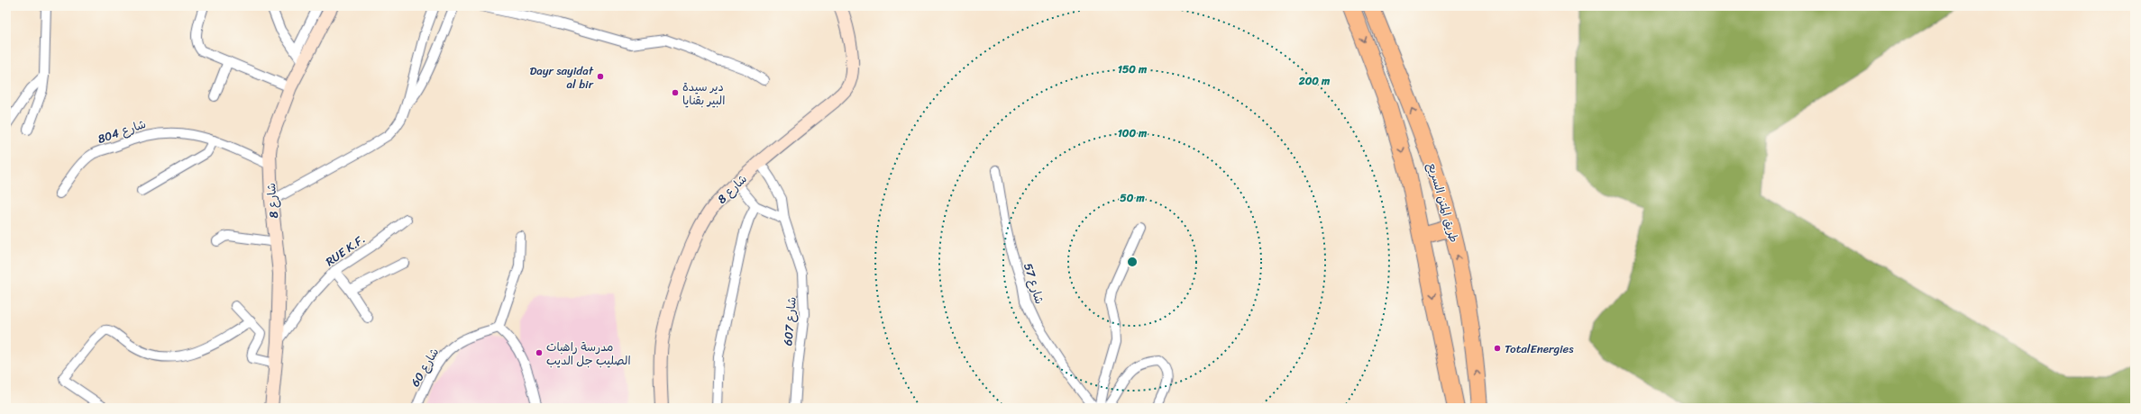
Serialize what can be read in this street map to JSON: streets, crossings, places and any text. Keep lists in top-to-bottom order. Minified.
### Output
{"streets":{"highway":["طريق المتن السريع"],"street":["شارع 804","شارع 8","RUE K.F.","شارع 57","شارع 607","شارع 60"]},"crossings":[["شارع 804","شارع 8"],["شارع 8","RUE K.F."],["شارع 8","شارع 607"]],"places":["Dayr sayidat al bir","دير سيدة البير بقنايا","TotalEnergies","مدرسة راهبات الصليب جل الديب"],"rings":["150 m","200 m","100 m","50 m"]}
